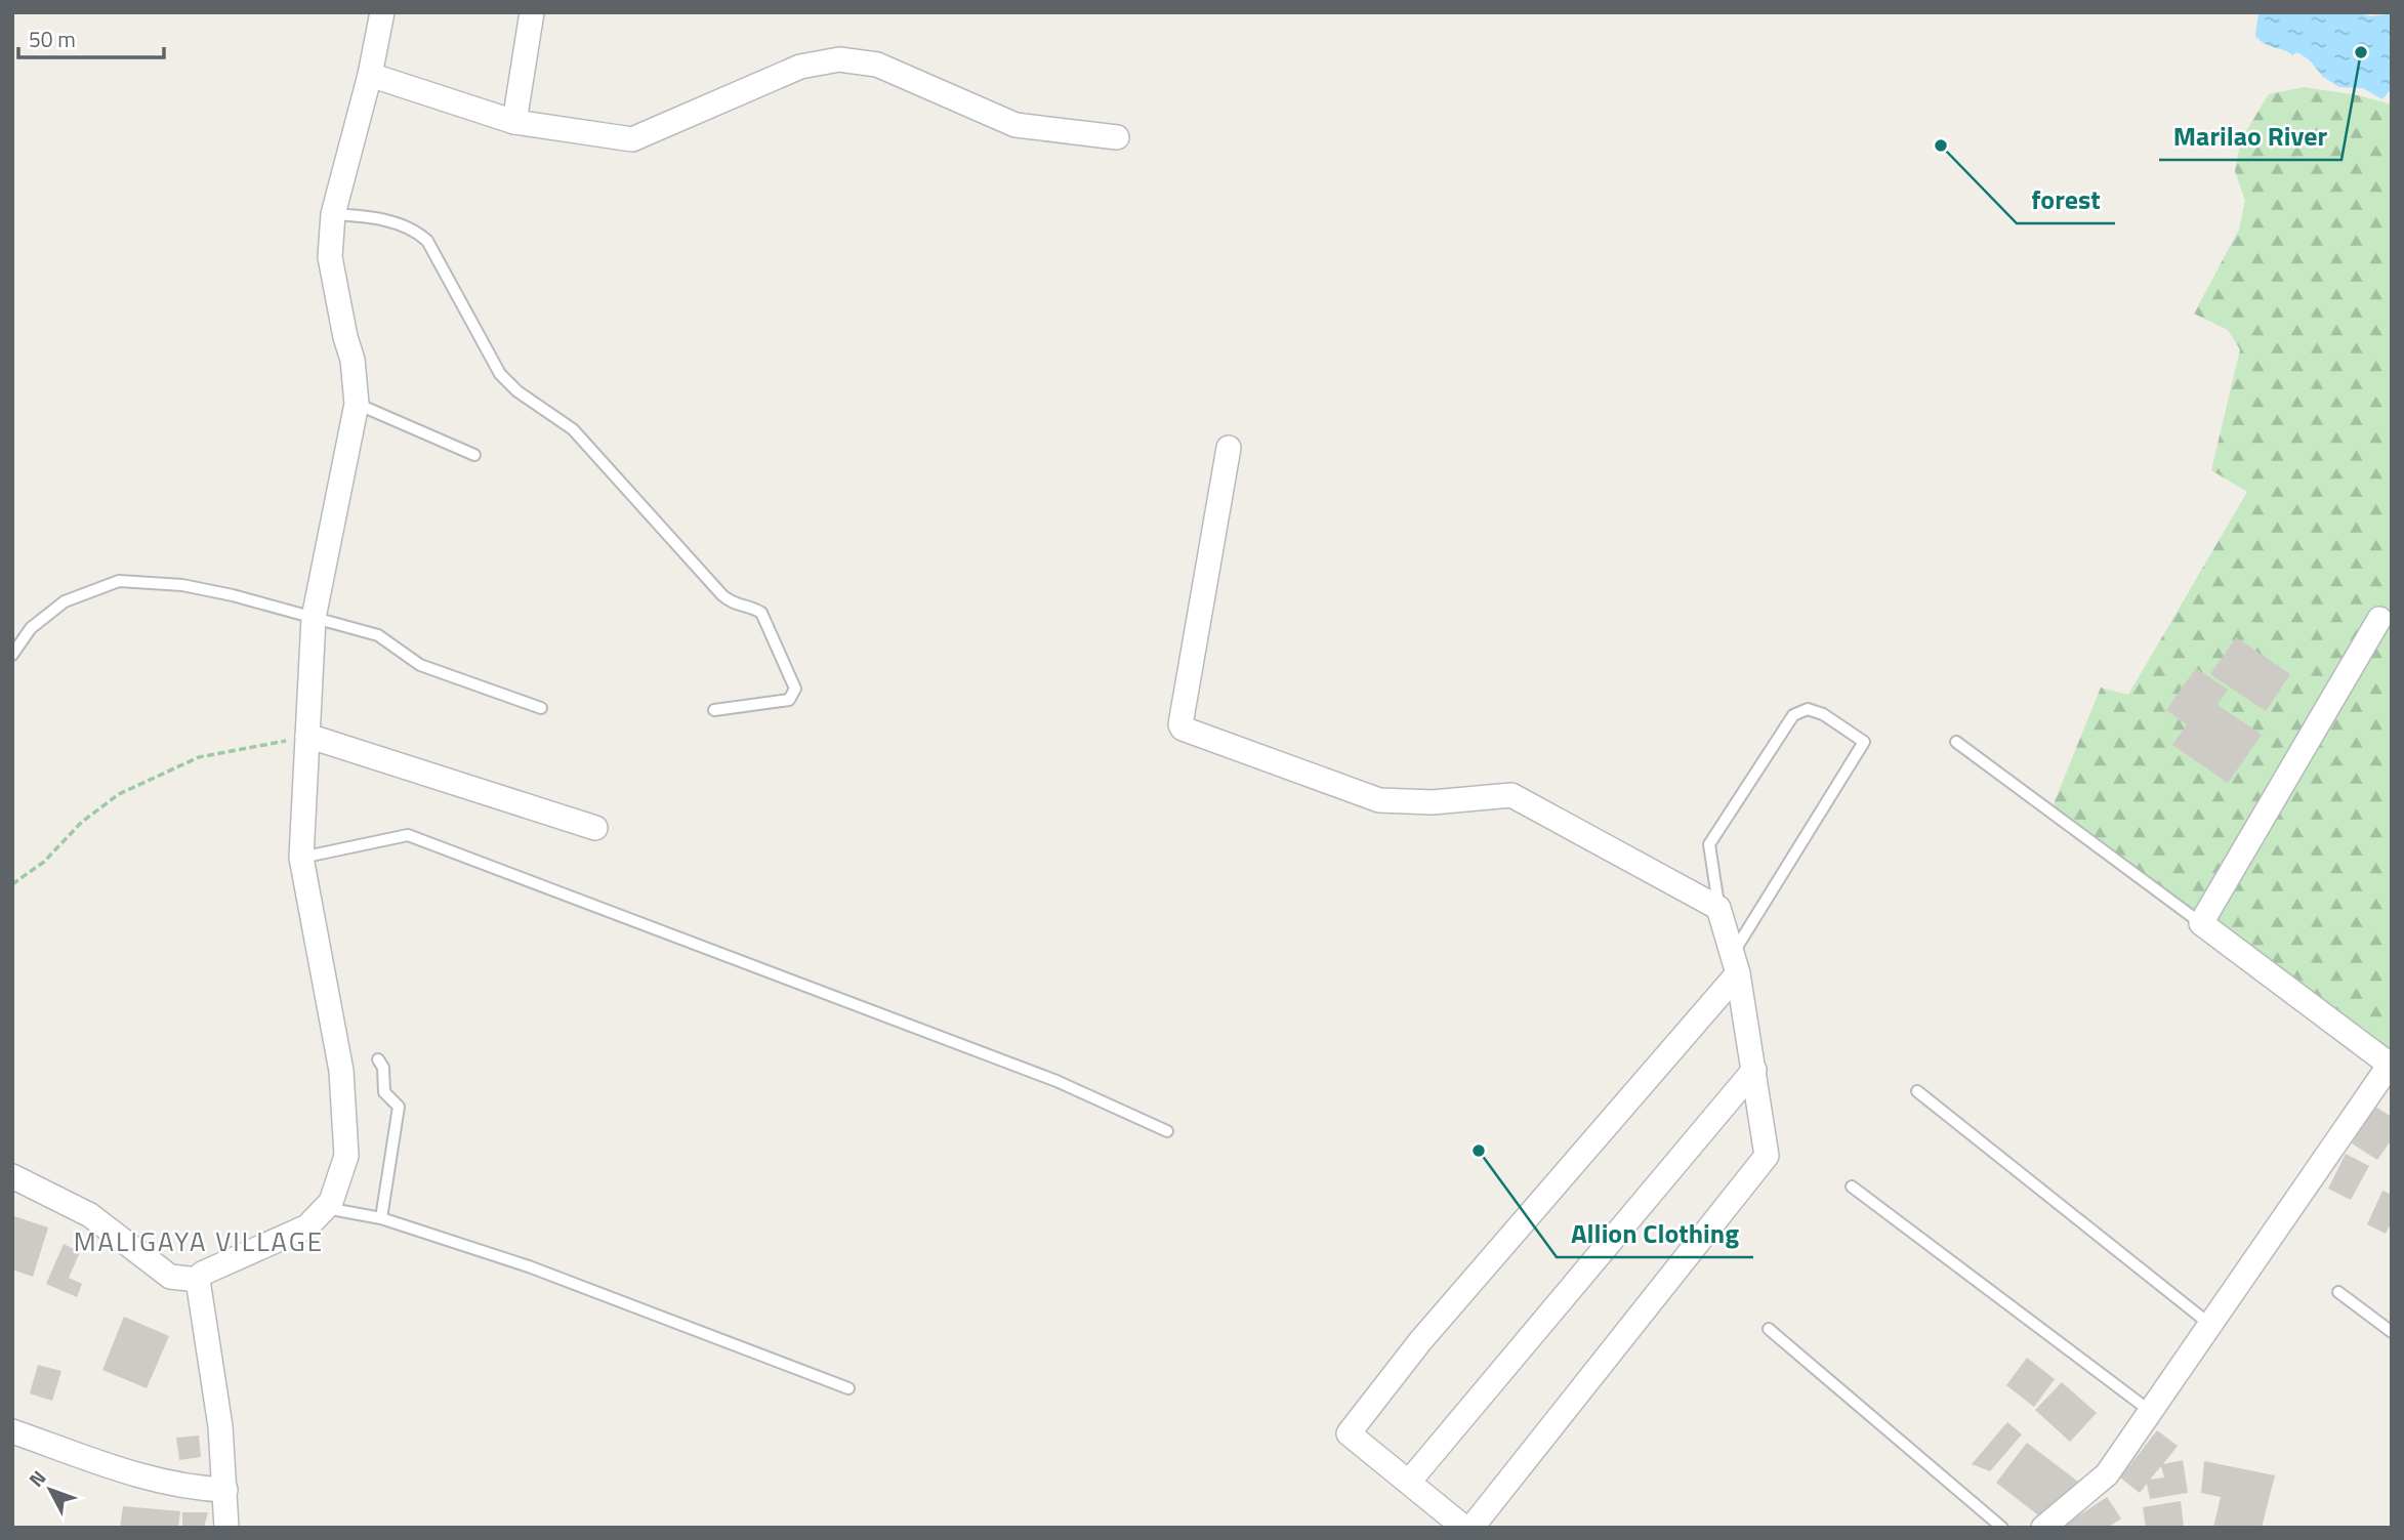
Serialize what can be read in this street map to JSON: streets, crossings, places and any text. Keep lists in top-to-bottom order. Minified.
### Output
{"districts":["MALIGAYA VILLAGE"],"places":["Marilao River","forest","Allion Clothing"],"scale_bar":"50 m","north":"top left"}
